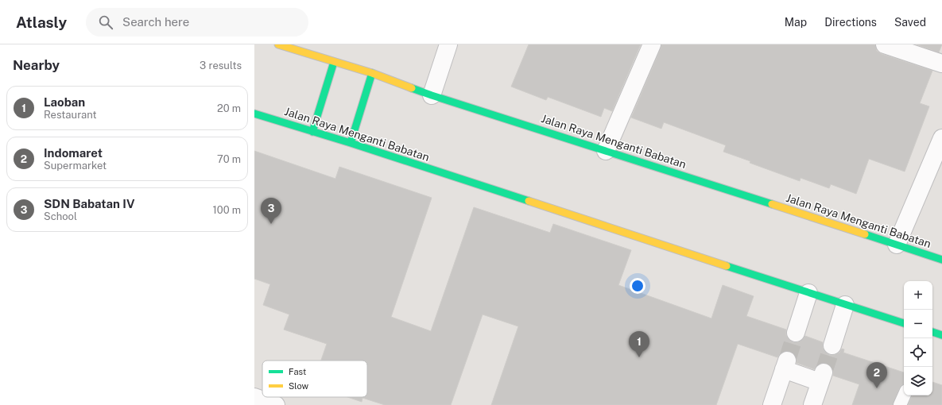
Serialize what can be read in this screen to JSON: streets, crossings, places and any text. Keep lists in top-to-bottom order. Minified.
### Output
{"streets":{"main road":["Jalan Raya Menganti Babatan"]},"legend":["Fast","Slow"],"page":{"header":"Atlasly","search":"Search here","nav":["Map","Directions","Saved"],"heading":["Nearby","3 results"],"list":[{"mark":"1","name":"Laoban","note":"Restaurant","value":"20 m"},{"mark":"2","name":"Indomaret","note":"Supermarket","value":"70 m"},{"mark":"3","name":"SDN Babatan IV","note":"School","value":"100 m"}],"pins":["3","1","2"],"map_buttons":["+","−"]}}
